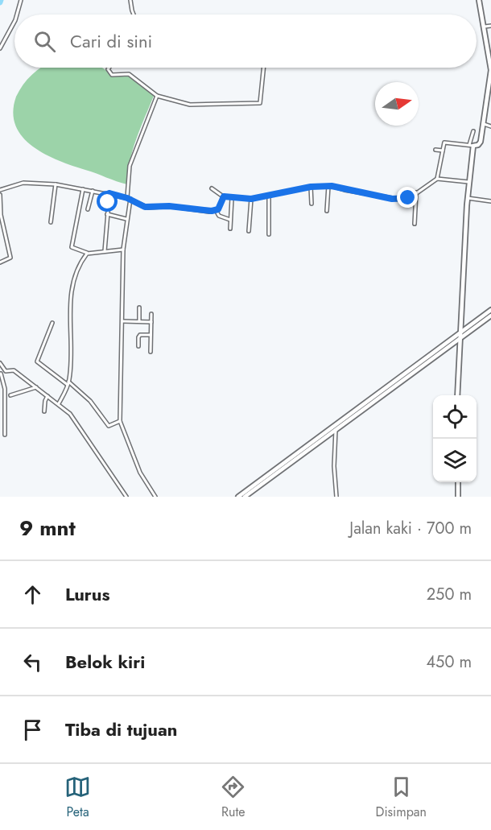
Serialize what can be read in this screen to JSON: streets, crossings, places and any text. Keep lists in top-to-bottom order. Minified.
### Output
{"north":"right","page":{"search":"Cari di sini","heading":["9 mnt","Jalan kaki · 700 m"],"list":[["Lurus","250 m"],["Belok kiri","450 m"],"Tiba di tujuan"],"nav":["Peta","Rute","Disimpan"]}}
